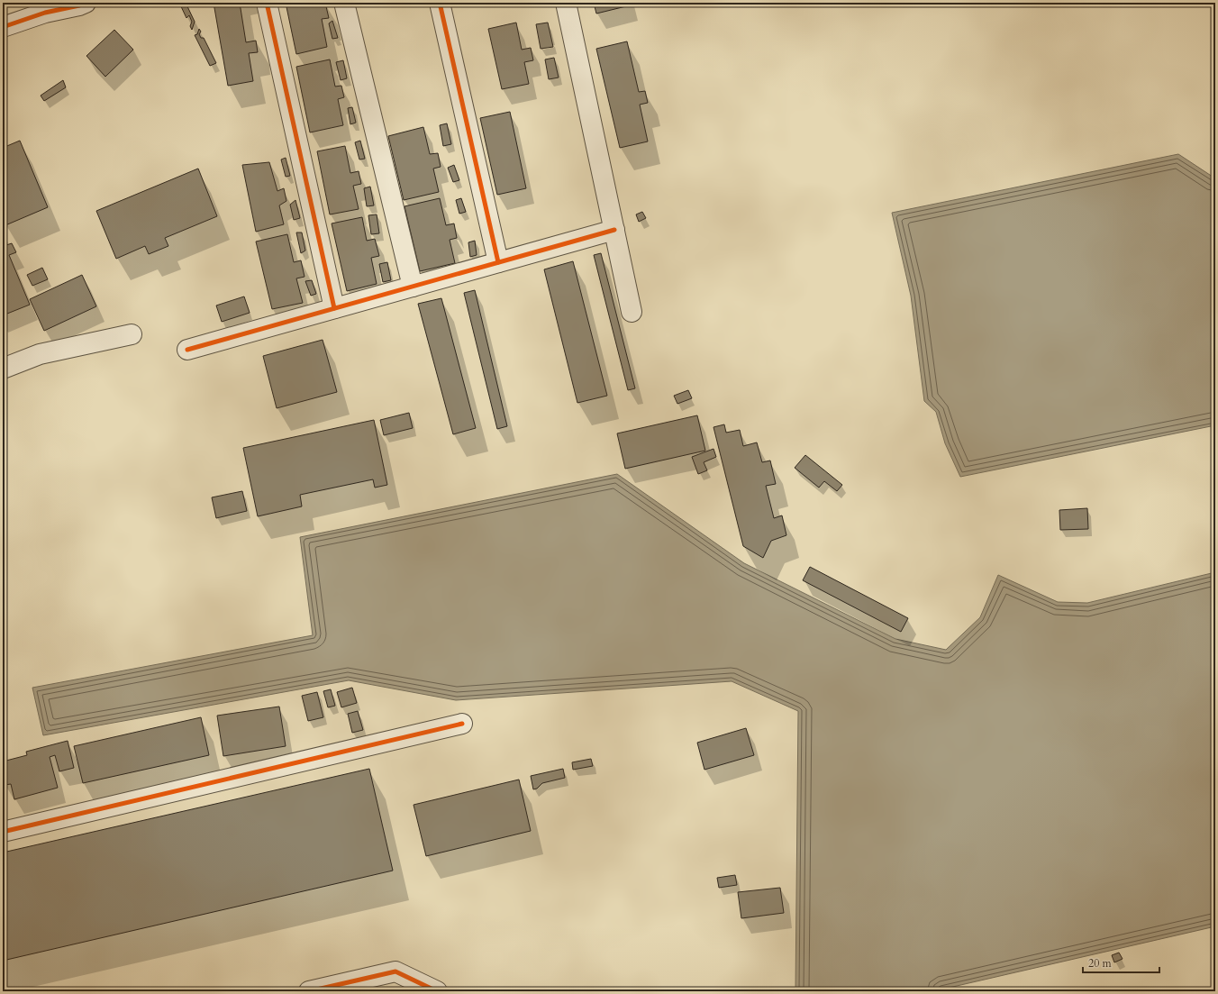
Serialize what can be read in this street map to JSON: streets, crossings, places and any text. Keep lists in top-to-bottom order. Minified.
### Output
{"scale_bar":"20 m"}
